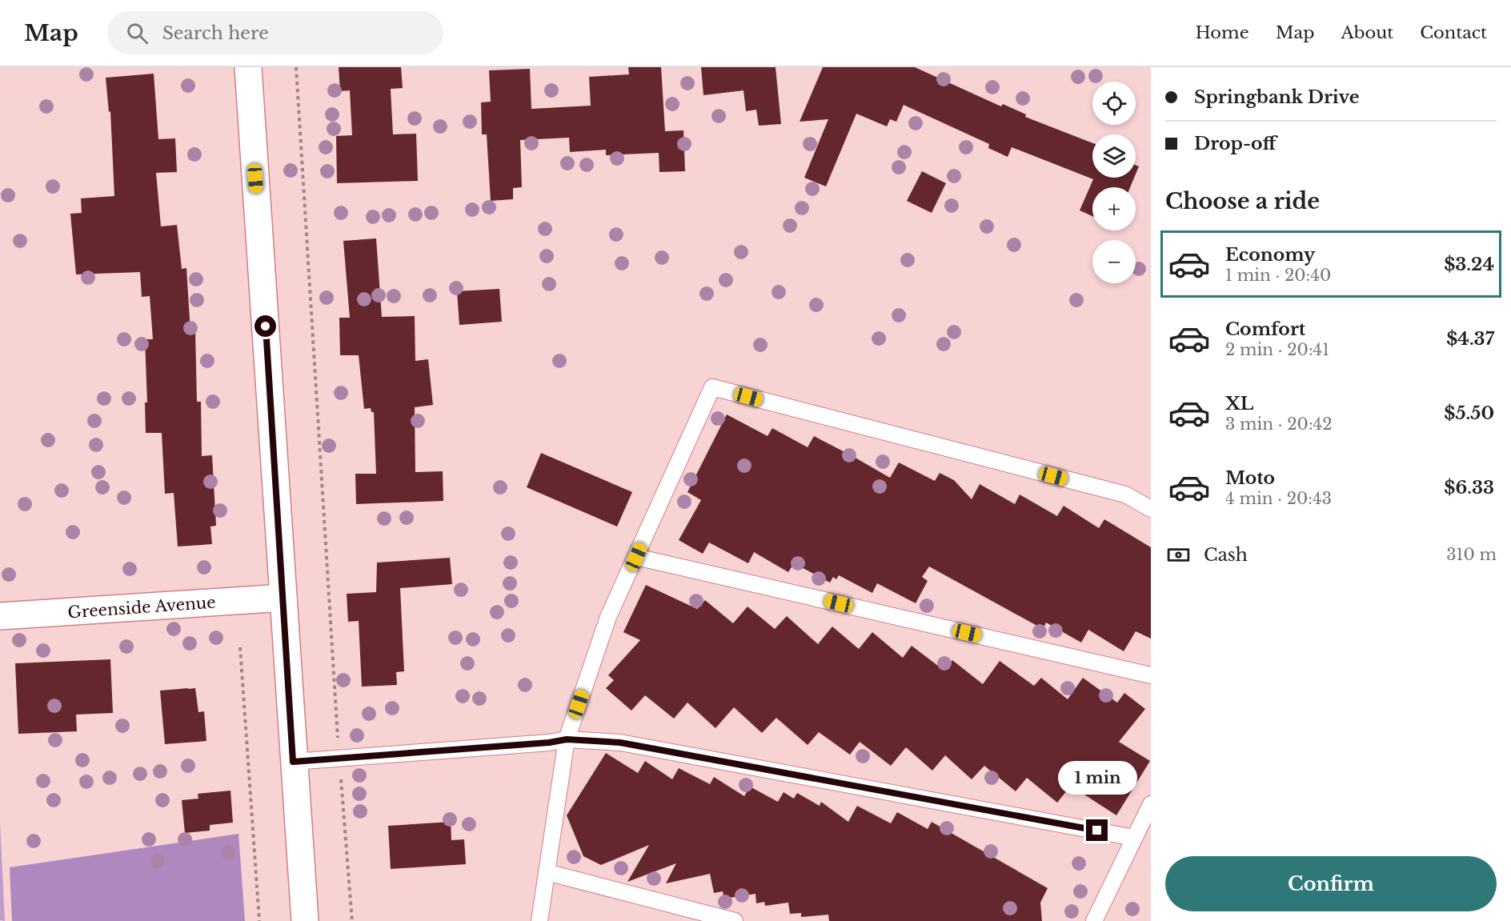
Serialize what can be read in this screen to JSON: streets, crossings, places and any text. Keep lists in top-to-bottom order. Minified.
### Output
{"streets":{"main road":["Greenside Avenue"]},"page":{"header":"Map","search":"Search here","nav":["Home","Map","About","Contact"],"banner":["Springbank Drive","Drop-off"],"map_buttons":["+","−"],"heading":"Choose a ride","list":[{"name":"Economy","note":"1 min · 20:40","value":"$3.24"},{"name":"Comfort","note":"2 min · 20:41","value":"$4.37"},{"name":"XL","note":"3 min · 20:42","value":"$5.50"},{"name":"Moto","note":"4 min · 20:43","value":"$6.33"}],"pay":["Cash","310 m"],"bubble":"1 min","buttons":"Confirm"}}
